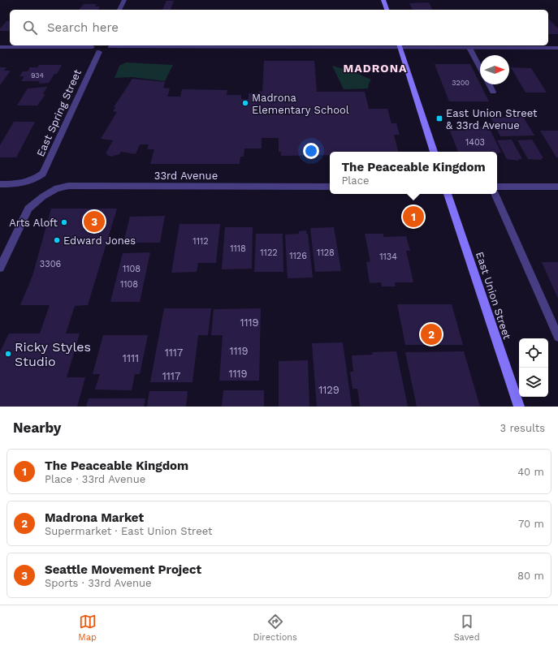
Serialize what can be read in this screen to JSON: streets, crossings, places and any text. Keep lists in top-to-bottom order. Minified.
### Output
{"streets":{"street":["East Spring Street","33rd Avenue","East Union Street"]},"districts":["MADRONA"],"places":{"other":["Madrona Elementary School","Arts Aloft","Edward Jones","Ricky Styles Studio"],"transit":["East Union Street & 33rd Avenue"]},"house_numbers":["934","3200","1403","1112","1118","1122","1128","1126","1134","3306","1108","1108","1119","1119","1117","1111","1119","1117","1129"],"north":"right","page":{"search":"Search here","popup":["The Peaceable Kingdom","Place"],"pins":["1","3","2"],"heading":["Nearby","3 results"],"list":[{"mark":"1","name":"The Peaceable Kingdom","note":"Place · 33rd Avenue","value":"40 m"},{"mark":"2","name":"Madrona Market","note":"Supermarket · East Union Street","value":"70 m"},{"mark":"3","name":"Seattle Movement Project","note":"Sports · 33rd Avenue","value":"80 m"}],"nav":["Map","Directions","Saved"]}}
